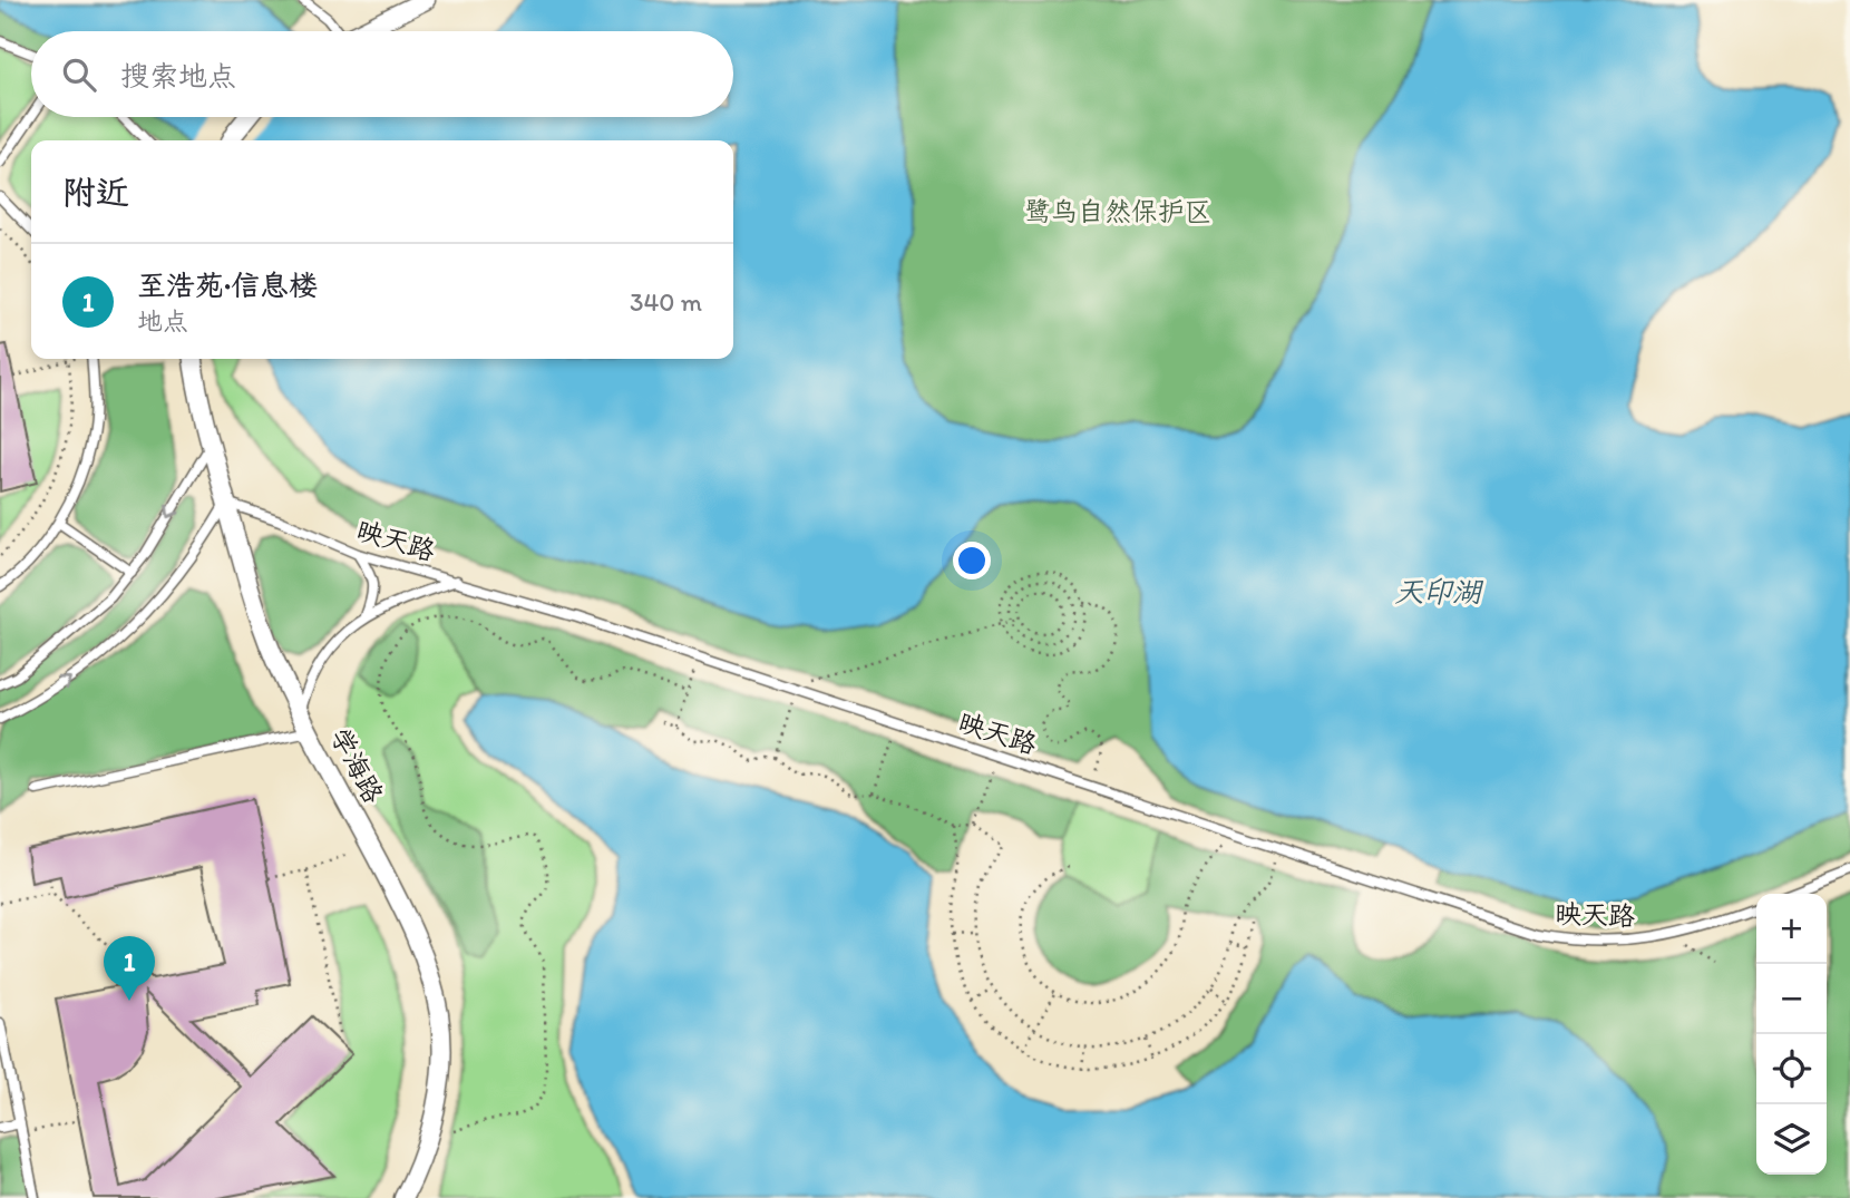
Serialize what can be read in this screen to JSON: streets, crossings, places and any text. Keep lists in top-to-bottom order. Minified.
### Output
{"streets":{"street":["学海路"],"lane":["映天路"]},"crossings":[["映天路","学海路"]],"water":["天印湖"],"parks":["鹭鸟自然保护区"],"page":{"search":"搜索地点","heading":"附近","list":[{"mark":"1","name":"至浩苑·信息楼","note":"地点","value":"340 m"}],"map_buttons":["+","−"],"pins":"1"}}
